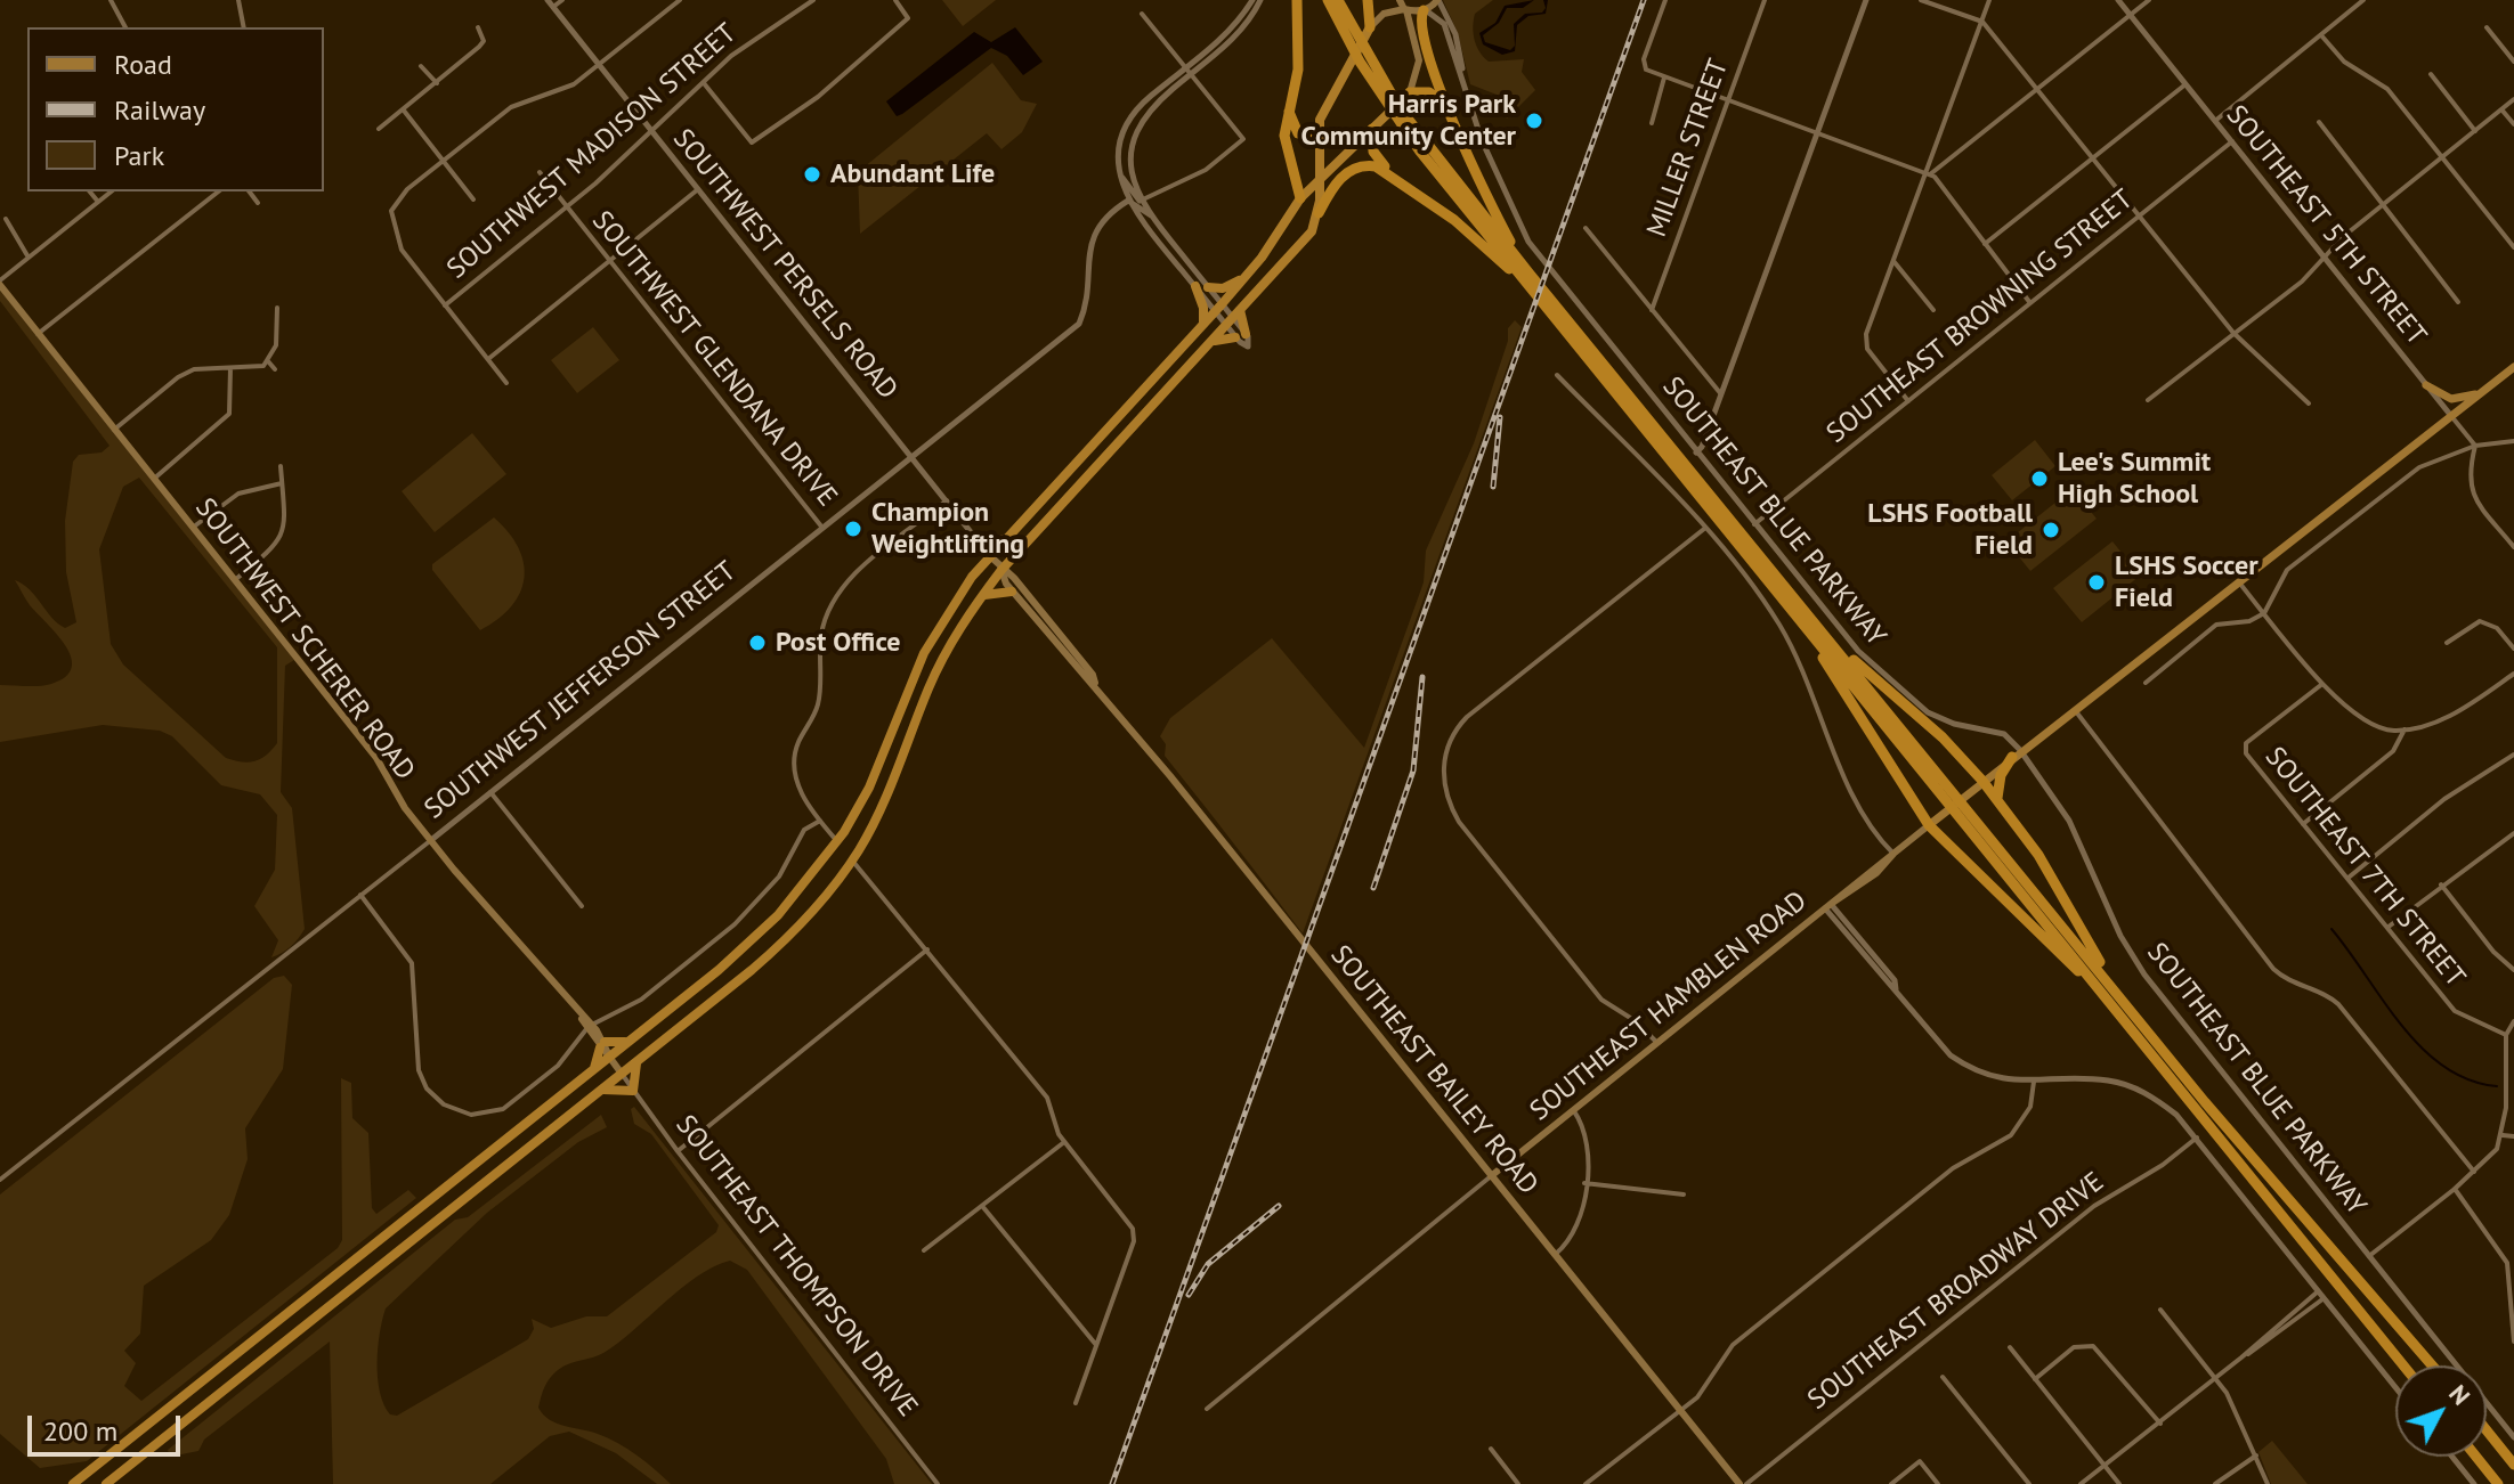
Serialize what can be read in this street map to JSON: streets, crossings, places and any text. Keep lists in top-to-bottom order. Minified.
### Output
{"streets":{"main road":["SOUTHWEST SCHERER ROAD","SOUTHEAST HAMBLEN ROAD","SOUTHEAST BAILEY ROAD"],"street":["MILLER STREET","SOUTHWEST MADISON STREET","SOUTHEAST 5TH STREET","SOUTHWEST PERSELS ROAD","SOUTHEAST BROWNING STREET","SOUTHWEST GLENDANA DRIVE","SOUTHEAST BLUE PARKWAY","SOUTHWEST JEFFERSON STREET","SOUTHEAST 7TH STREET","SOUTHEAST THOMPSON DRIVE","SOUTHEAST BROADWAY DRIVE"]},"crossings":[["SOUTHWEST MADISON STREET","SOUTHWEST PERSELS ROAD"],["SOUTHWEST MADISON STREET","SOUTHWEST GLENDANA DRIVE"],["SOUTHEAST 5TH STREET","SOUTHEAST BROWNING STREET"],["SOUTHWEST PERSELS ROAD","SOUTHWEST JEFFERSON STREET"],["SOUTHWEST PERSELS ROAD","SOUTHEAST BAILEY ROAD"],["SOUTHEAST BROWNING STREET","SOUTHEAST BLUE PARKWAY"],["SOUTHWEST GLENDANA DRIVE","SOUTHWEST JEFFERSON STREET"],["SOUTHWEST SCHERER ROAD","SOUTHWEST JEFFERSON STREET"],["SOUTHWEST SCHERER ROAD","SOUTHEAST THOMPSON DRIVE"],["SOUTHEAST HAMBLEN ROAD","SOUTHEAST BAILEY ROAD"],["SOUTHEAST BAILEY ROAD","SOUTHEAST BROADWAY DRIVE"]],"places":["Harris Park Community Center","Abundant Life","Lee's Summit High School","Champion Weightlifting","LSHS Football Field","LSHS Soccer Field","Post Office"],"legend":["Road","Railway","Park"],"scale_bar":"200 m","north":"top right"}
